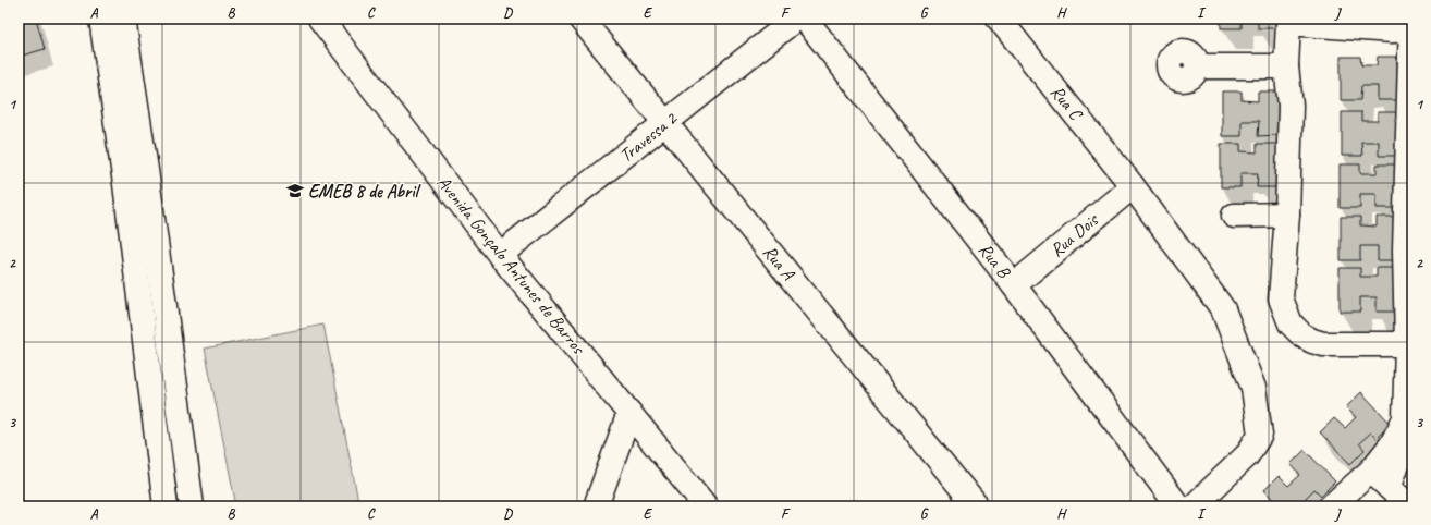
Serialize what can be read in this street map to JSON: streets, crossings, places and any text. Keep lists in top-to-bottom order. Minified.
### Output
{"streets":{"street":["Rua C","Travessa 2","Rua Dois","Rua B","Rua A","Avenida Gonçalo Antunes de Barros"]},"crossings":[["Rua C","Rua Dois"],["Travessa 2","Rua A"],["Travessa 2","Avenida Gonçalo Antunes de Barros"],["Rua Dois","Rua B"]],"places":{"school or university":["EMEB 8 de Abril"]},"grid":{"columns":["A","B","C","D","E","F","G","H","I","J"],"rows":["1","2","3"]}}
